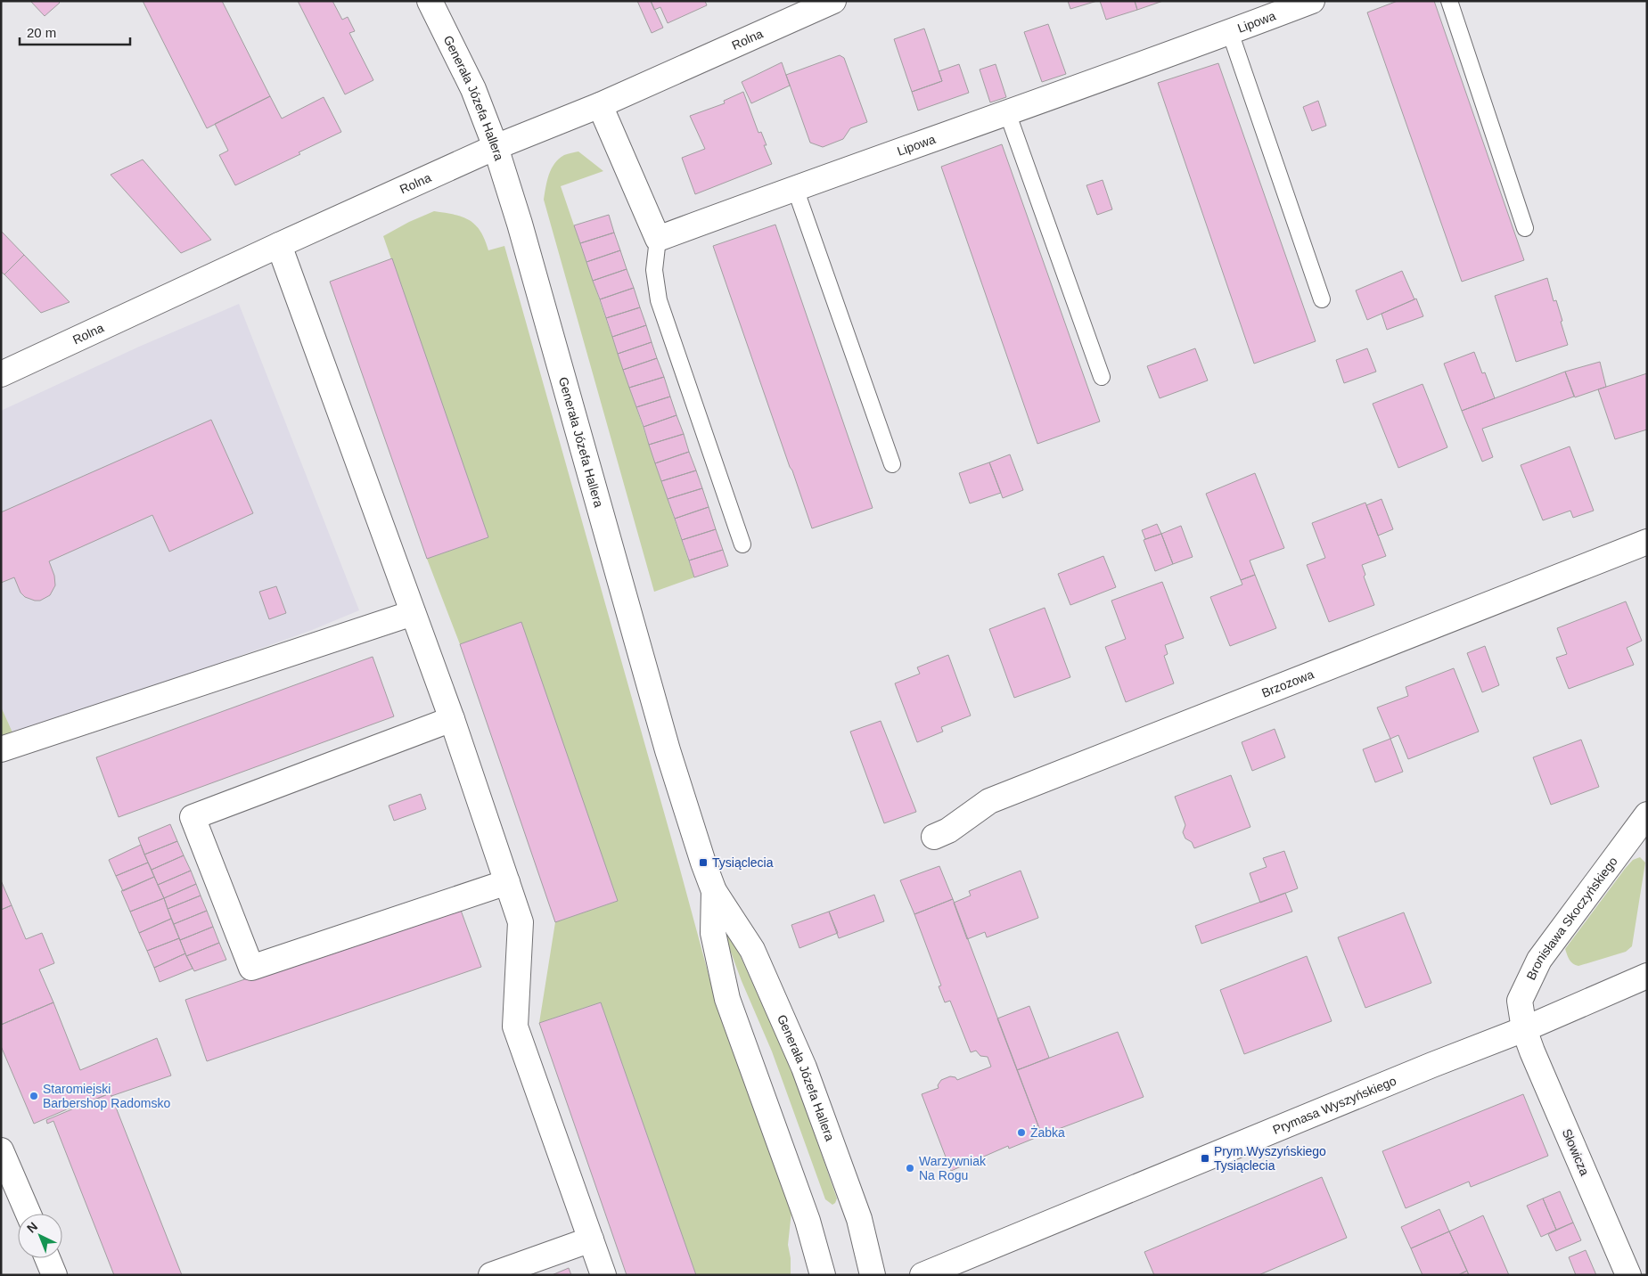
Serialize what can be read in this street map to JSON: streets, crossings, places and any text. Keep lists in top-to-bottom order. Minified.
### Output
{"streets":{"street":["Lipowa","Rolna","Generała Józefa Hallera","Brzozowa","Bronisława Skoczyńskiego","Prymasa Wyszyńskiego","Słowicza"]},"crossings":[["Rolna","Generała Józefa Hallera"],["Bronisława Skoczyńskiego","Prymasa Wyszyńskiego"],["Bronisława Skoczyńskiego","Słowicza"],["Prymasa Wyszyńskiego","Słowicza"]],"places":{"transit":["Tysiąclecia","Prym.Wyszyńskiego Tysiąclecia"],"other":["Staromiejski Barbershop Radomsko","Żabka","Warzywniak Na Rogu"]},"scale_bar":"20 m","north":"top left"}
